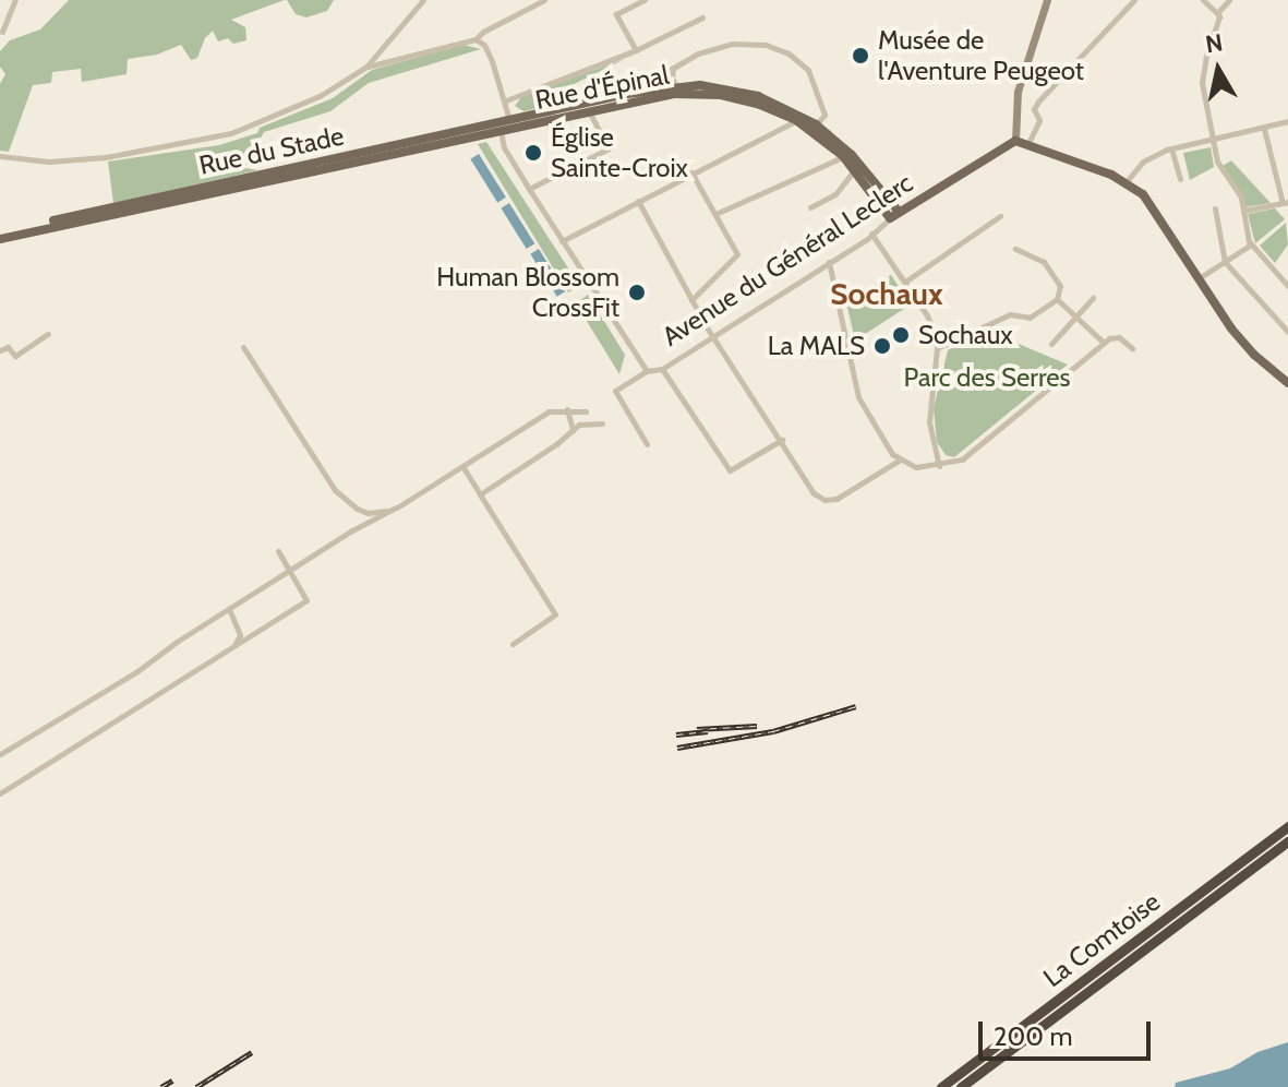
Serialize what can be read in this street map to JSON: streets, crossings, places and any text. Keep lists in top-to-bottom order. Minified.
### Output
{"streets":{"highway":["La Comtoise"],"main road":["Rue d'Épinal","Rue du Stade","Avenue du Général Leclerc"]},"crossings":[["Rue d'Épinal","Rue du Stade"],["Rue d'Épinal","Avenue du Général Leclerc"]],"districts":["Sochaux"],"parks":["Parc des Serres"],"places":["Musée de l'Aventure Peugeot","Église Sainte-Croix","Human Blossom CrossFit","Sochaux","La MALS"],"scale_bar":"200 m","north":"top"}
